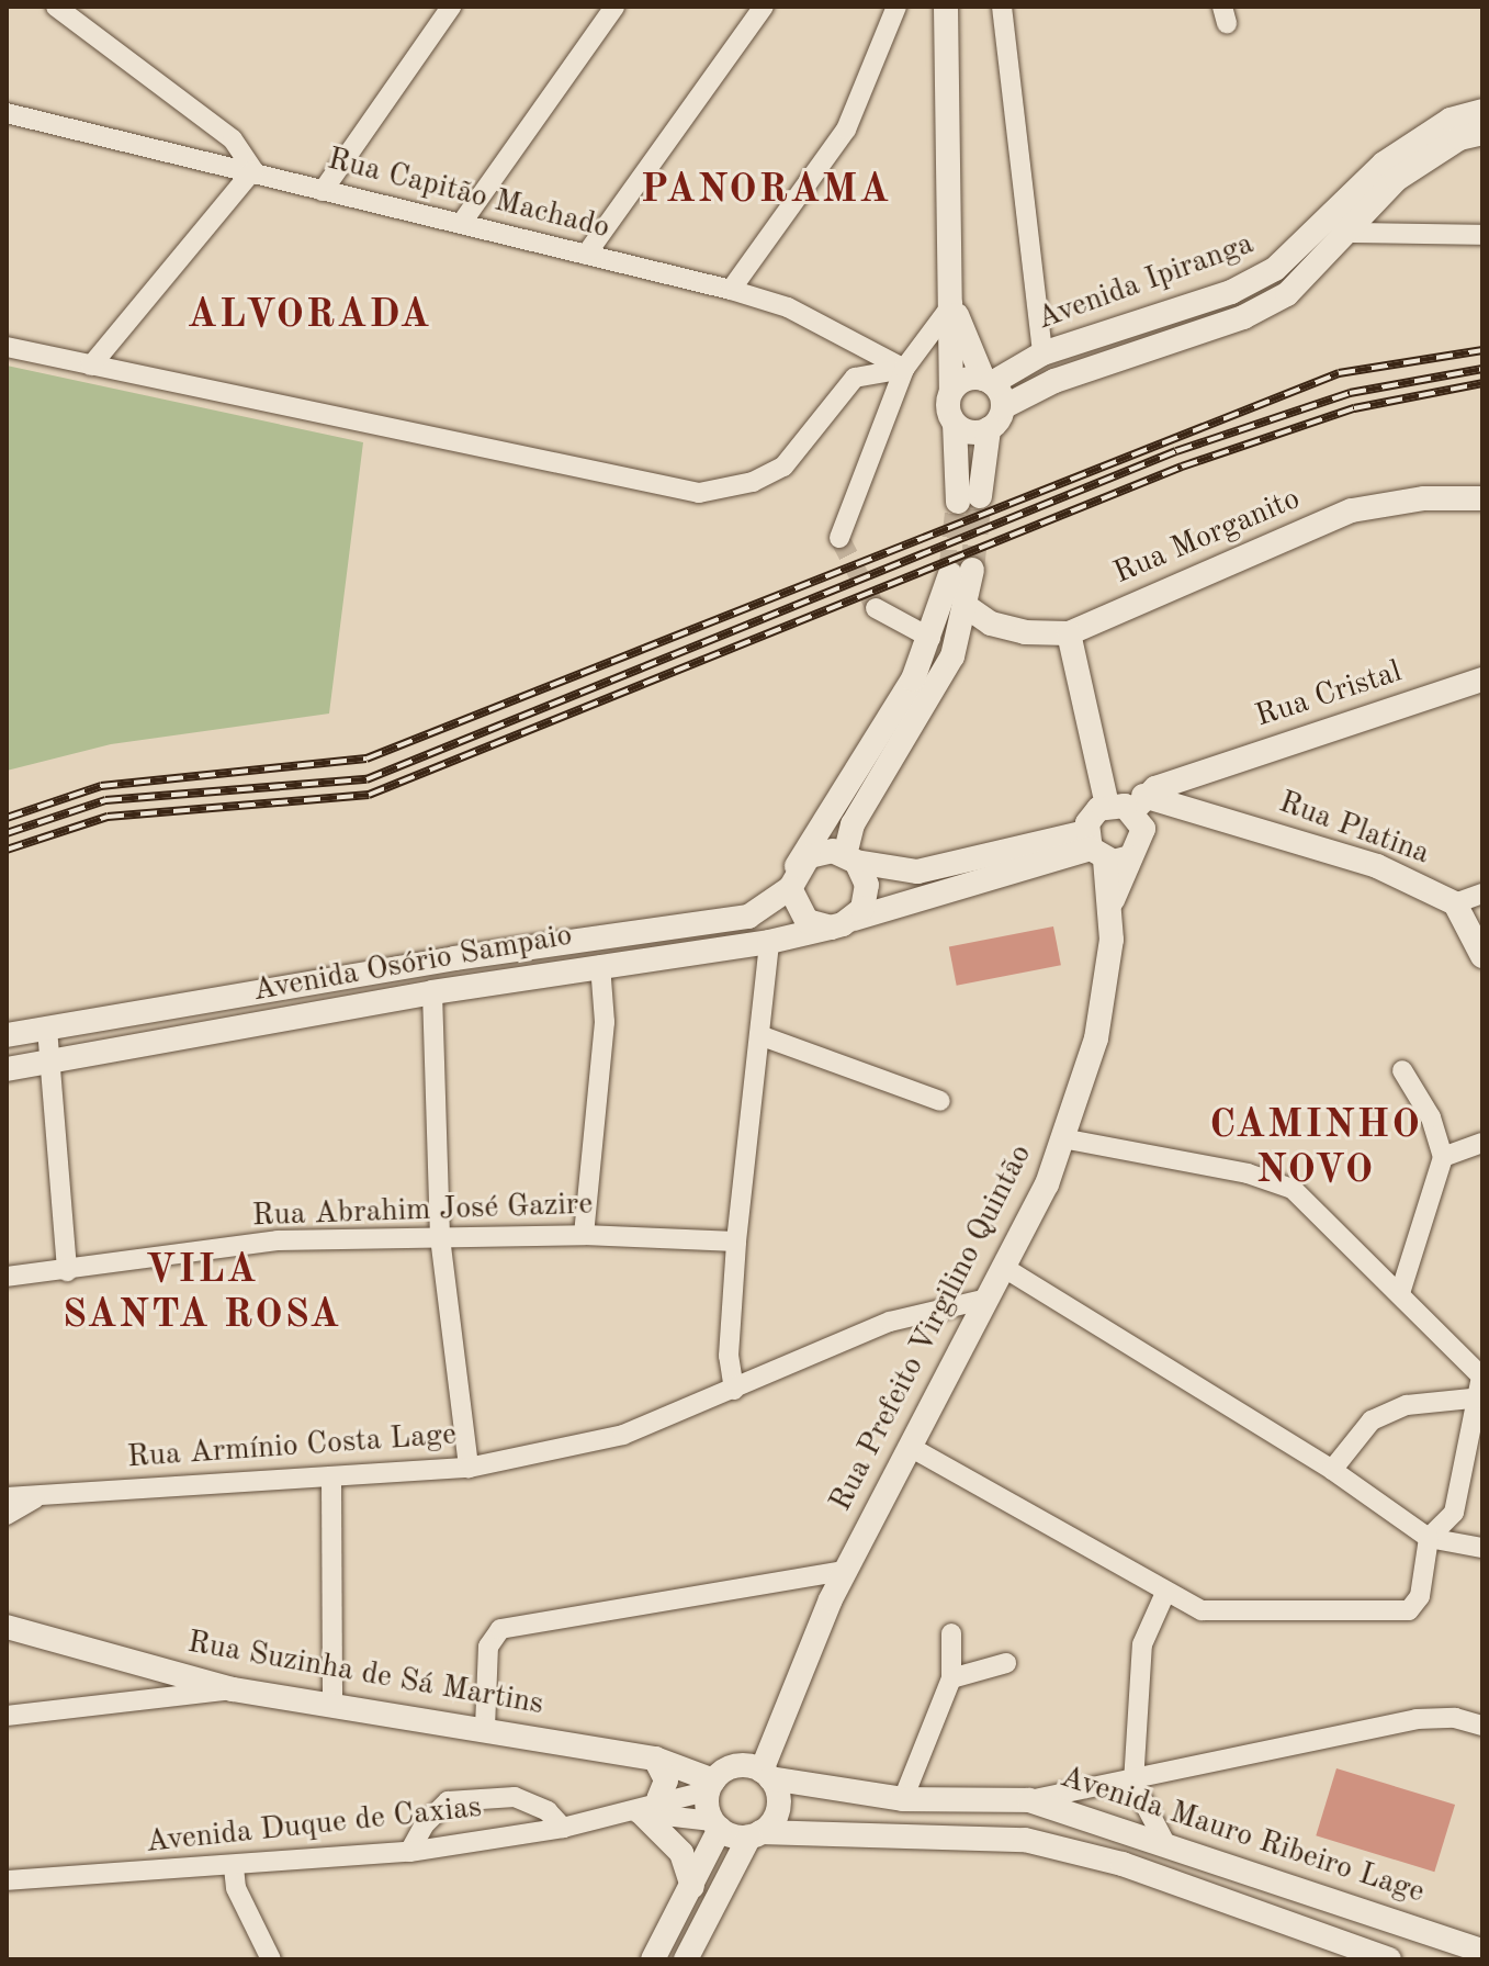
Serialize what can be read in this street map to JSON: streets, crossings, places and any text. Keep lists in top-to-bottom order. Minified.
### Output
{"streets":{"street":["Rua Capitão Machado","Avenida Ipiranga","Rua Morganito","Rua Cristal","Rua Platina","Avenida Osório Sampaio","Rua Abrahim José Gazire","Rua Prefeito Virgilino Quintão","Rua Armínio Costa Lage","Rua Suzinha de Sá Martins","Avenida Duque de Caxias","Avenida Mauro Ribeiro Lage"]},"crossings":[["Rua Cristal","Rua Platina"],["Rua Prefeito Virgilino Quintão","Rua Armínio Costa Lage"],["Rua Prefeito Virgilino Quintão","Rua Suzinha de Sá Martins"],["Rua Prefeito Virgilino Quintão","Avenida Duque de Caxias"],["Rua Prefeito Virgilino Quintão","Avenida Mauro Ribeiro Lage"],["Rua Suzinha de Sá Martins","Avenida Duque de Caxias"],["Rua Suzinha de Sá Martins","Avenida Mauro Ribeiro Lage"],["Avenida Duque de Caxias","Avenida Mauro Ribeiro Lage"]],"districts":["PANORAMA","ALVORADA","CAMINHO NOVO","VILA SANTA ROSA"]}
